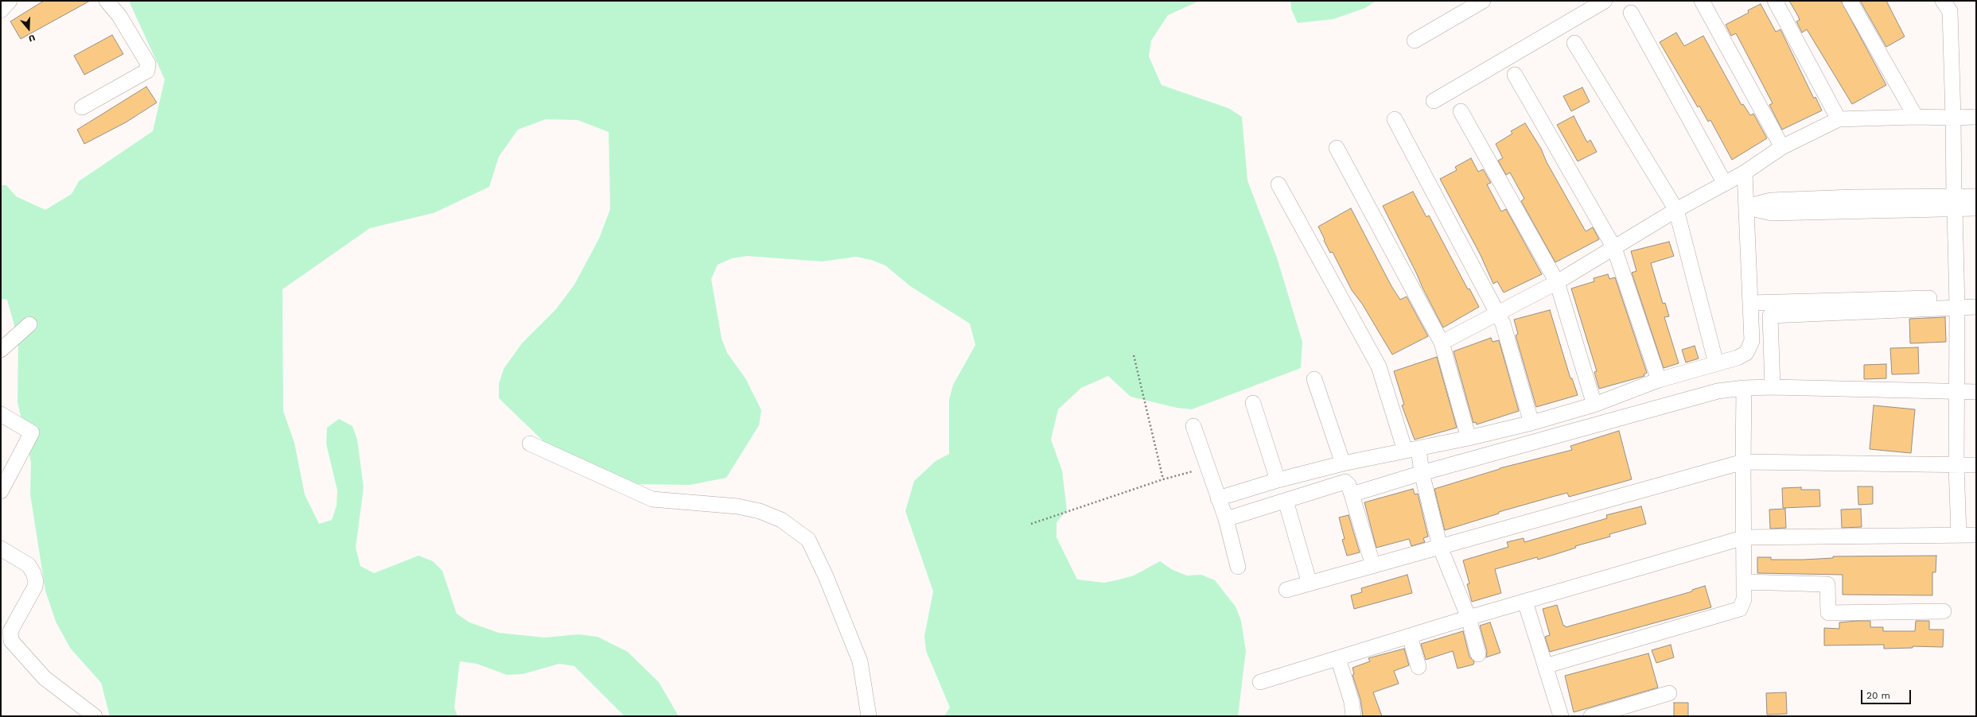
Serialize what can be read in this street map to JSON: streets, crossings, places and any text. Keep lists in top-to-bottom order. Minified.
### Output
{"scale_bar":"20 m","north":"bottom"}
